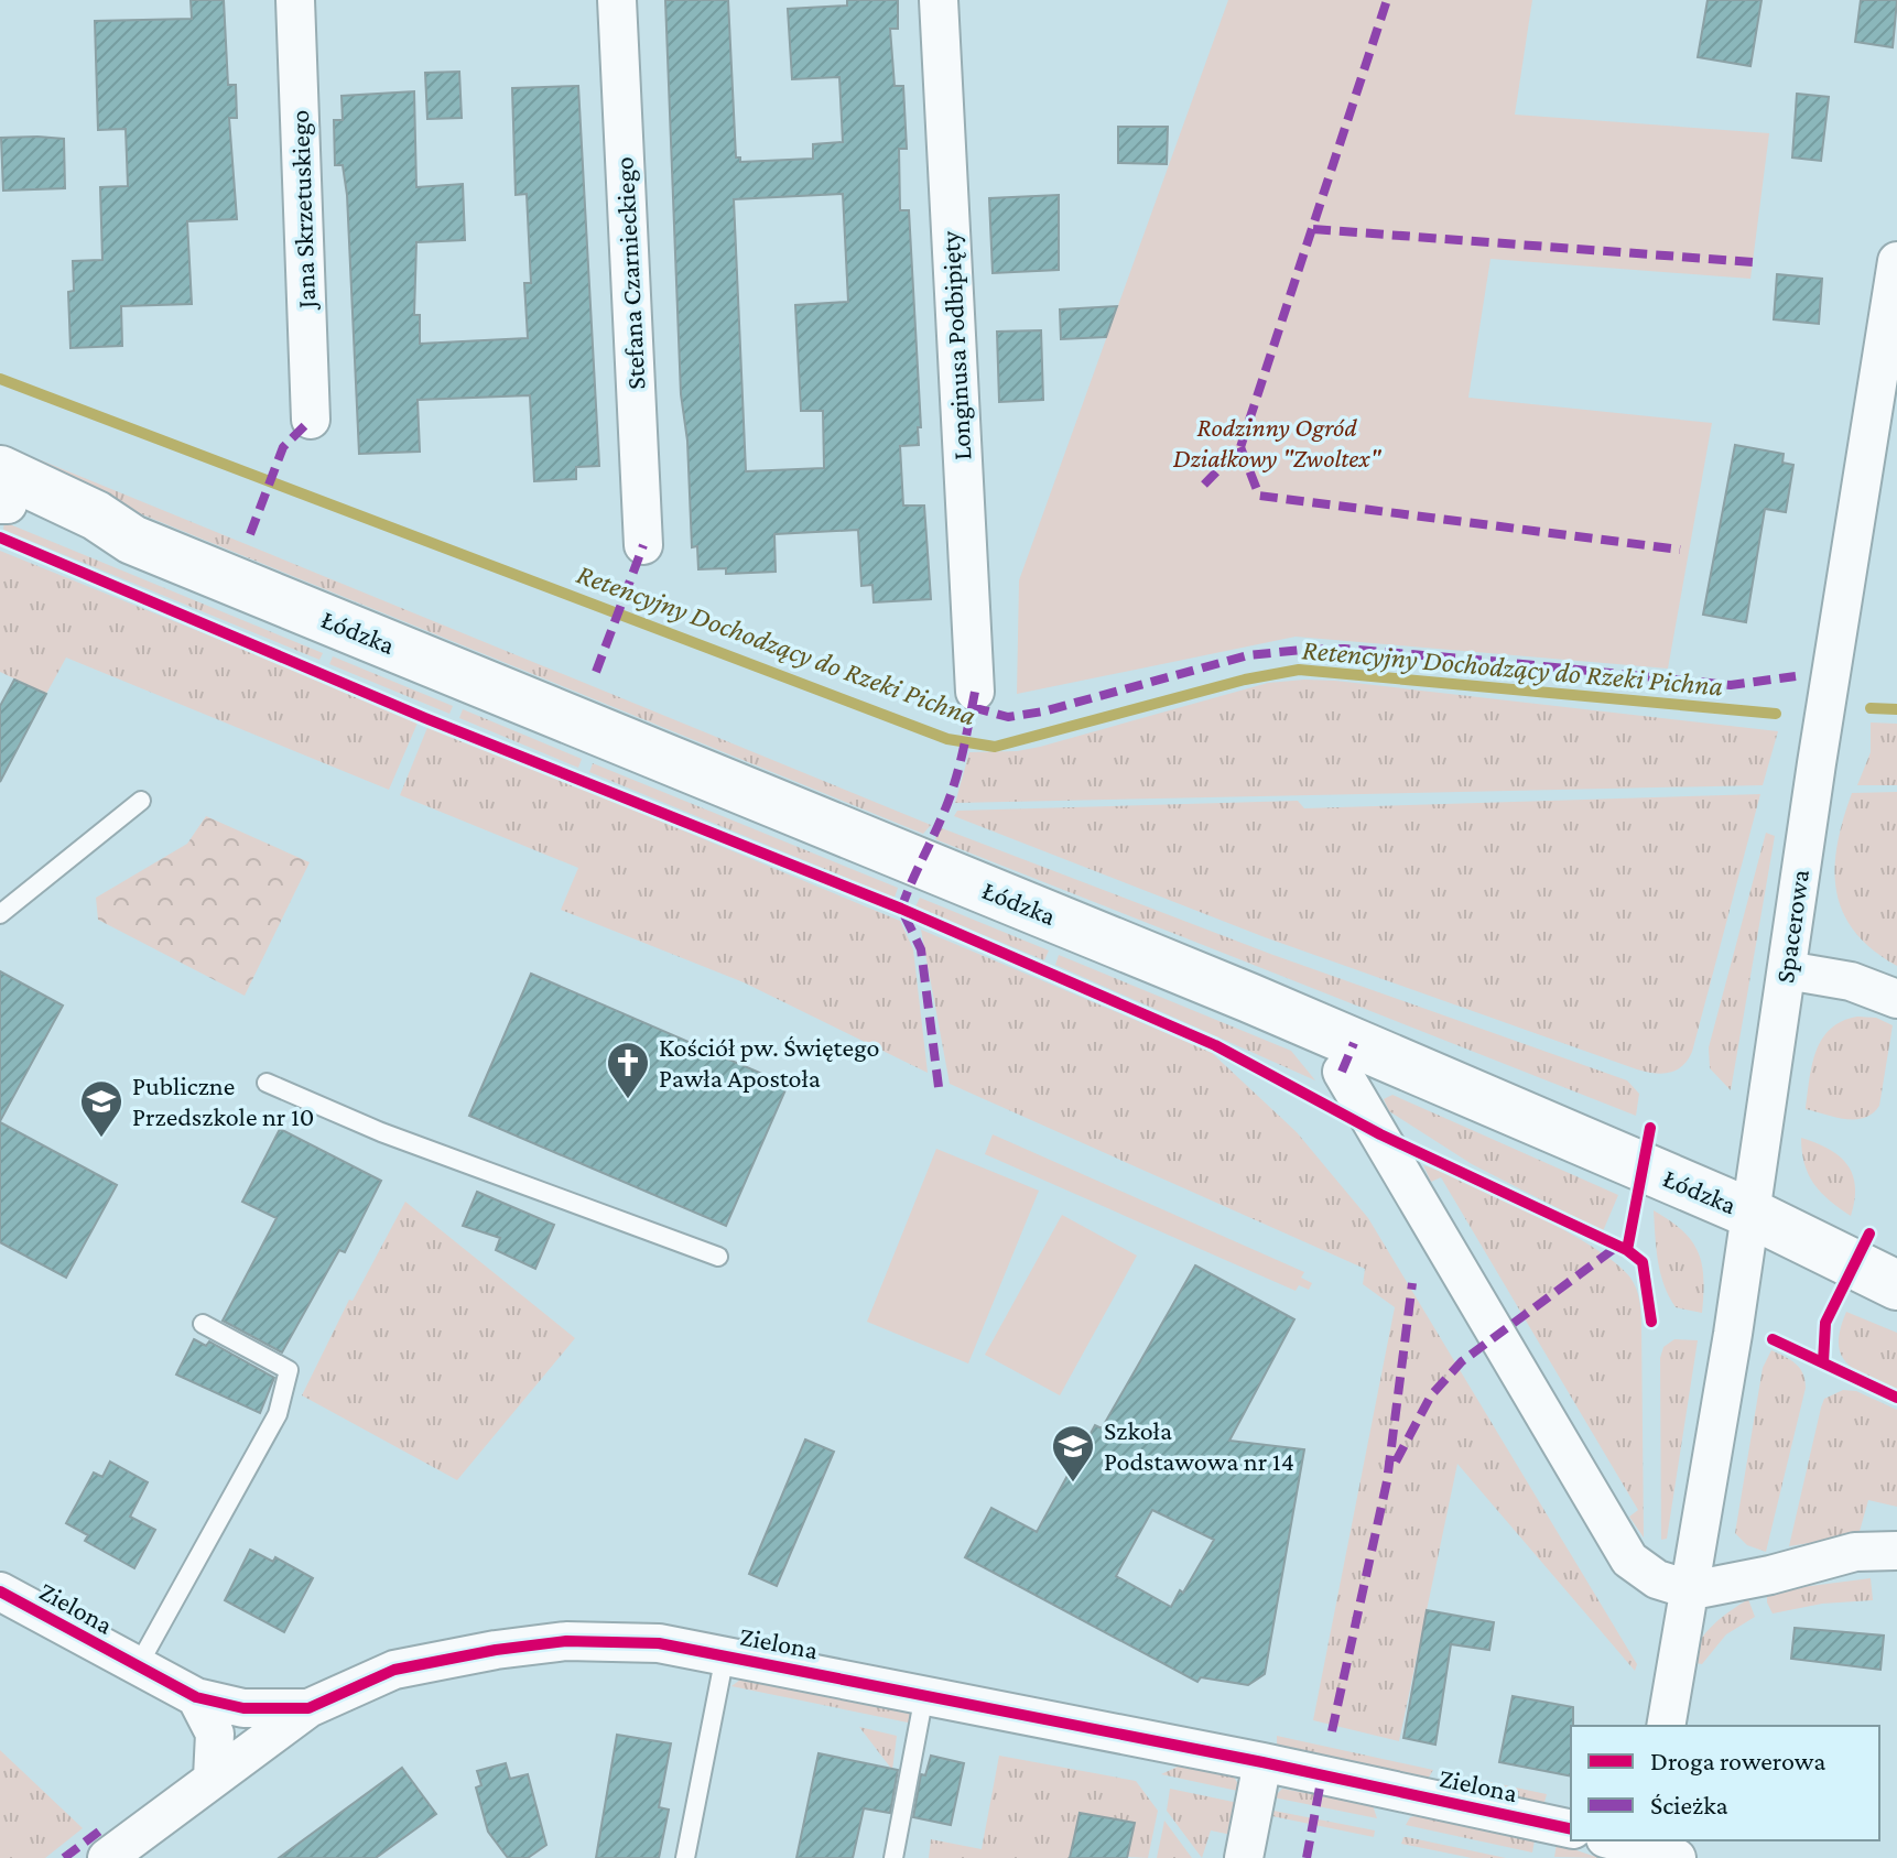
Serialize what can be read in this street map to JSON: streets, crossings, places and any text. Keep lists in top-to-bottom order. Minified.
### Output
{"streets":{"main road":["Łódzka"],"street":["Jana Skrzetuskiego","Stefana Czarnieckiego","Longinusa Podbipięty","Spacerowa","Zielona"]},"crossings":[["Łódzka","Spacerowa"]],"water":["Retencyjny Dochodzący do Rzeki Pichna"],"parks":["Rodzinny Ogród Działkowy \"Zwoltex\""],"places":{"church":["Kościół pw. Świętego Pawła Apostoła"],"school or university":["Publiczne Przedszkole nr 10","Szkoła Podstawowa nr 14"]},"legend":["Droga rowerowa","Ścieżka"]}
